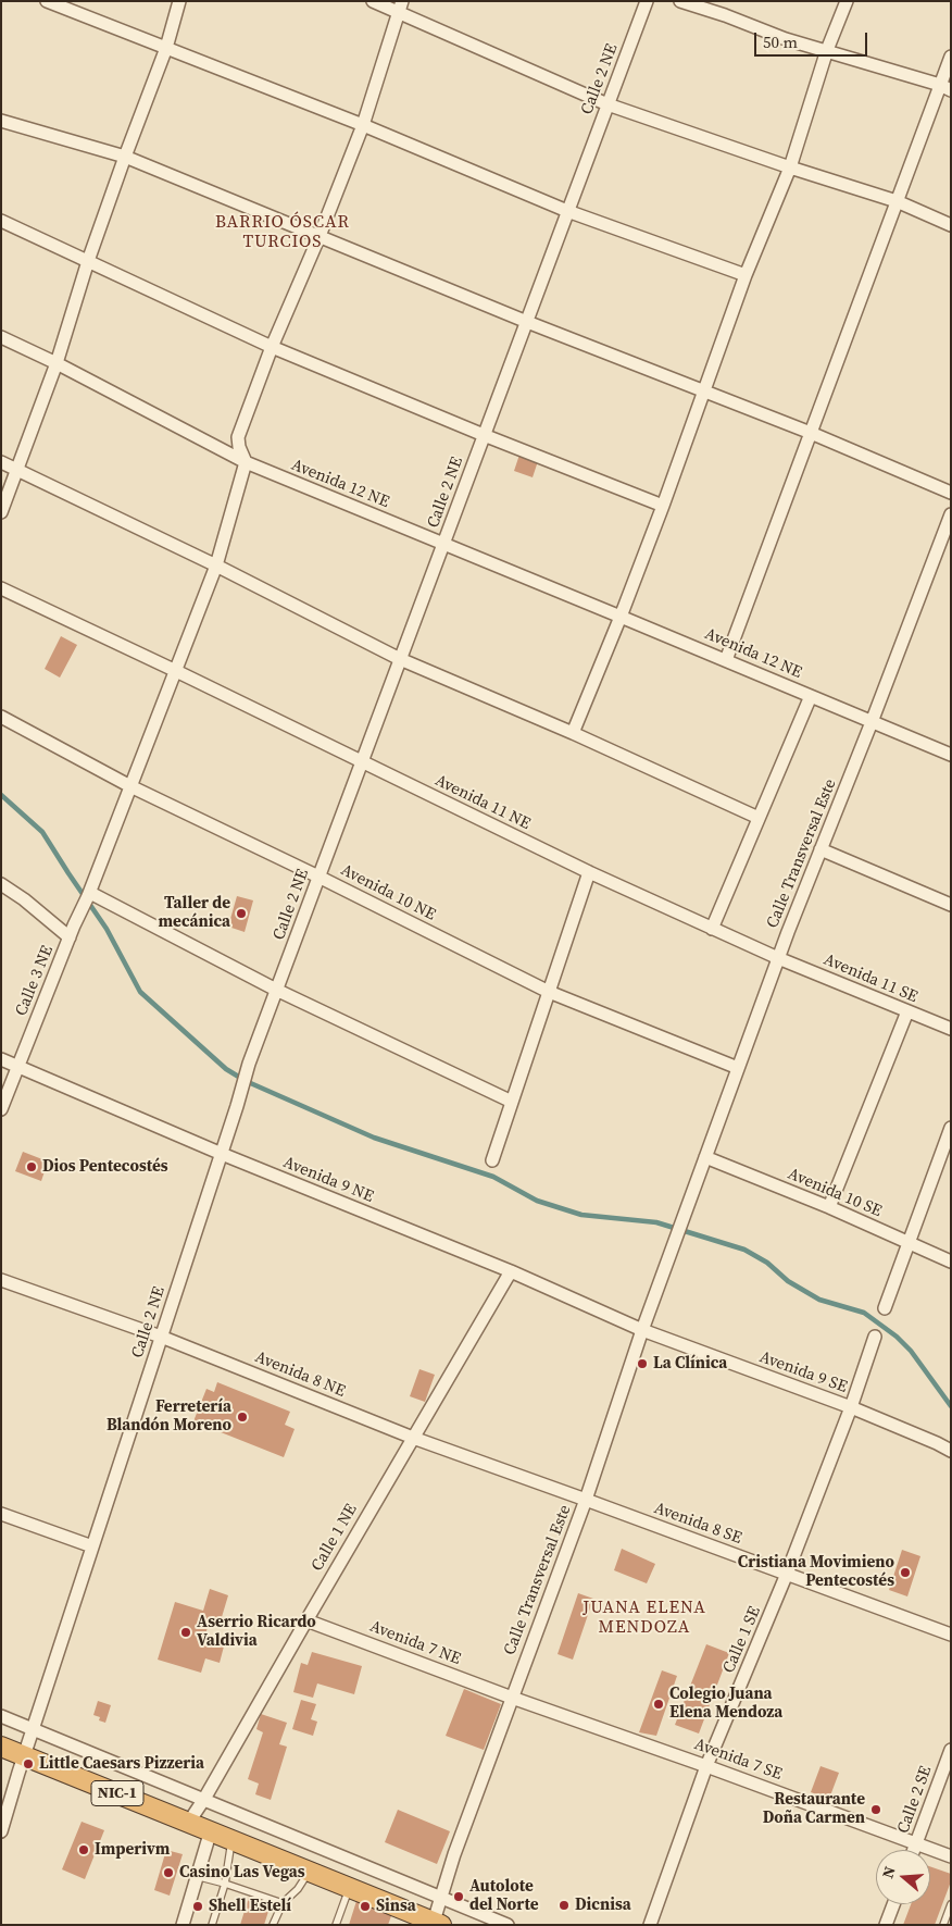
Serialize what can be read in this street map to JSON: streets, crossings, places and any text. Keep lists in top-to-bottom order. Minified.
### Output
{"streets":{"highway":["NIC-1"],"street":["Calle 2 NE","Avenida 12 NE","Avenida 11 NE","Calle Transversal Este","Avenida 10 NE","Avenida 11 SE","Calle 3 NE","Avenida 9 NE","Avenida 10 SE","Avenida 9 SE","Avenida 8 NE","Avenida 8 SE","Calle 1 NE","Calle 1 SE","Avenida 7 NE","Avenida 7 SE","Calle 2 SE"]},"crossings":[["Calle 2 NE","Avenida 12 NE"],["Calle 2 NE","Avenida 11 NE"],["Calle 2 NE","Avenida 10 NE"],["Calle 2 NE","Avenida 9 NE"],["Calle 2 NE","Avenida 8 NE"],["Calle 2 NE","NIC-1"],["Avenida 12 NE","Calle Transversal Este"],["Avenida 12 NE","Calle 3 NE"],["Avenida 11 NE","Calle Transversal Este"],["Avenida 11 NE","Avenida 11 SE"],["Avenida 11 NE","Calle 3 NE"],["Calle Transversal Este","Avenida 10 NE"],["Calle Transversal Este","Avenida 11 SE"],["Calle Transversal Este","Avenida 9 NE"],["Calle Transversal Este","Avenida 10 SE"],["Calle Transversal Este","Avenida 9 SE"],["Calle Transversal Este","Avenida 8 NE"],["Calle Transversal Este","Avenida 8 SE"],["Calle Transversal Este","Avenida 7 NE"],["Calle Transversal Este","Avenida 7 SE"],["Calle Transversal Este","NIC-1"],["Avenida 10 NE","Calle 3 NE"],["Calle 3 NE","Avenida 9 NE"],["Avenida 9 NE","Avenida 9 SE"],["Avenida 9 NE","Calle 1 NE"],["Avenida 9 SE","Calle 1 SE"],["Avenida 8 NE","Avenida 8 SE"],["Avenida 8 NE","Calle 1 NE"],["Avenida 8 SE","Calle 1 SE"],["Calle 1 NE","Avenida 7 NE"],["Calle 1 NE","NIC-1"],["Calle 1 SE","Avenida 7 SE"],["Avenida 7 NE","Avenida 7 SE"],["Avenida 7 SE","Calle 2 SE"]],"districts":["BARRIO ÓSCAR TURCIOS","JUANA ELENA MENDOZA"],"places":["Taller de mecánica","Dios Pentecostés","La Clínica","Ferretería Blandón Moreno","Cristiana Movimieno Pentecostés","Aserrio Ricardo Valdivia","Colegio Juana Elena Mendoza","Little Caesars Pizzeria","Restaurante Doña Carmen","Imperivm","Casino Las Vegas","Autolote del Norte","Dicnisa","Shell Estelí","Sinsa"],"scale_bar":"50 m","north":"left"}
